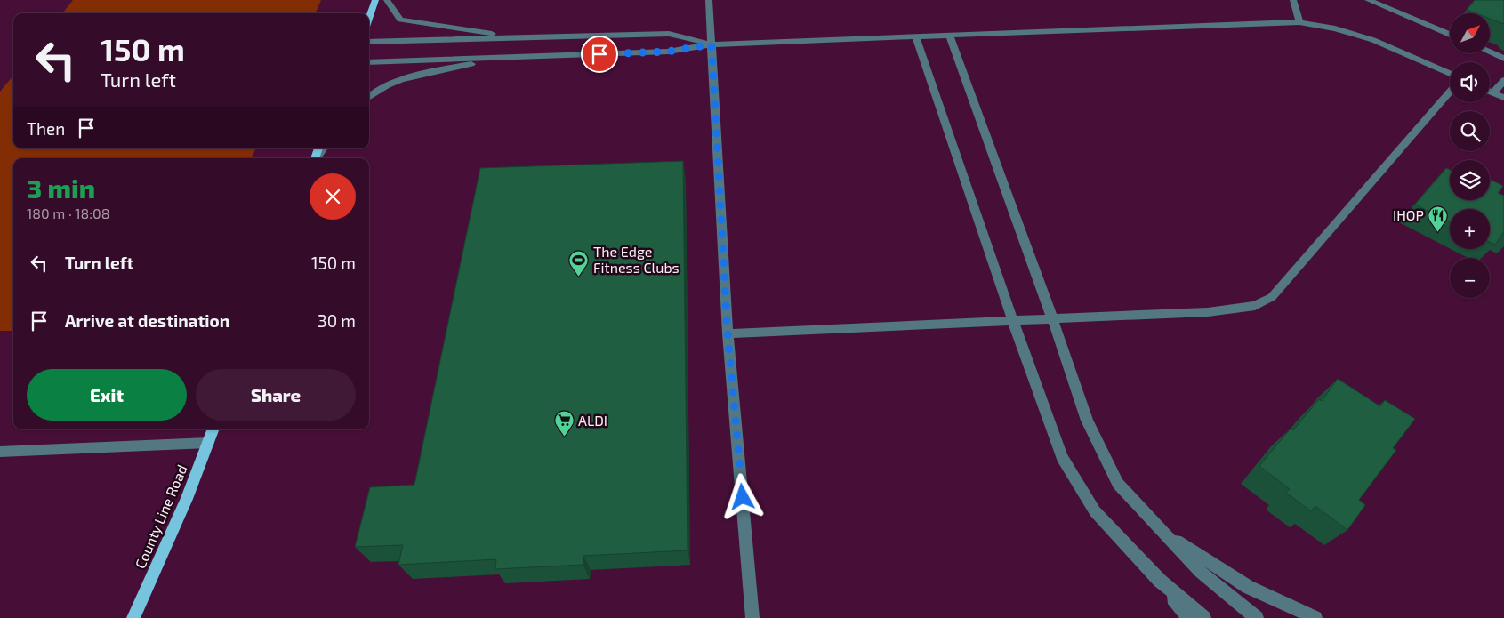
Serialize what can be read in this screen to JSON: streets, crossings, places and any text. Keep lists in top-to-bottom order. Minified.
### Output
{"streets":{"main road":["County Line Road"]},"places":{"restaurant":["IHOP"],"sports":["The Edge Fitness Clubs"],"supermarket":["ALDI"]},"north":"top right","page":{"map_buttons":["+","−"],"turn":["150 m","Turn left"],"then":"Then","heading":["3 min","180 m · 18:08"],"list":[{"name":"Turn left","value":"150 m"},{"name":"Arrive at destination","value":"30 m"}],"buttons":["Exit","Share"]}}
